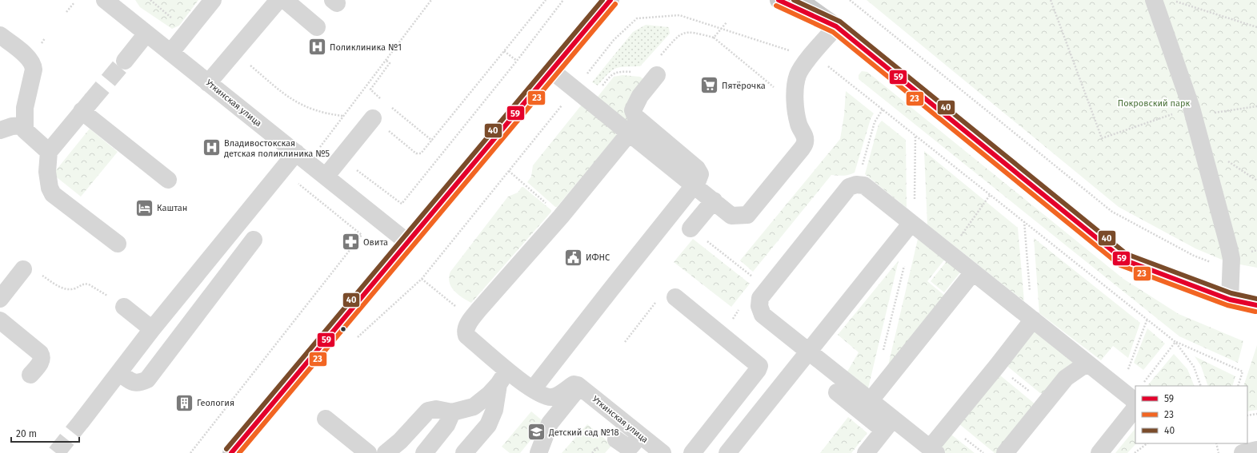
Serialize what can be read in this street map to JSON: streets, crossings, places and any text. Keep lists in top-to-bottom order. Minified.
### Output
{"streets":{"street":["Уткинская улица"]},"parks":["Покровский парк"],"places":{"hospital":["Поликлиника №1","Владивостокская детская поликлиника №5"],"supermarket":["Пятёрочка"],"hotel":["Каштан"],"pharmacy":["Овита"],"public building":["ИФНС"],"building":["Геология"],"school or university":["Детский сад №18"]},"lines":["transit line 59","transit line 40","transit line 23"],"legend":["59","23","40"],"scale_bar":"20 m"}
